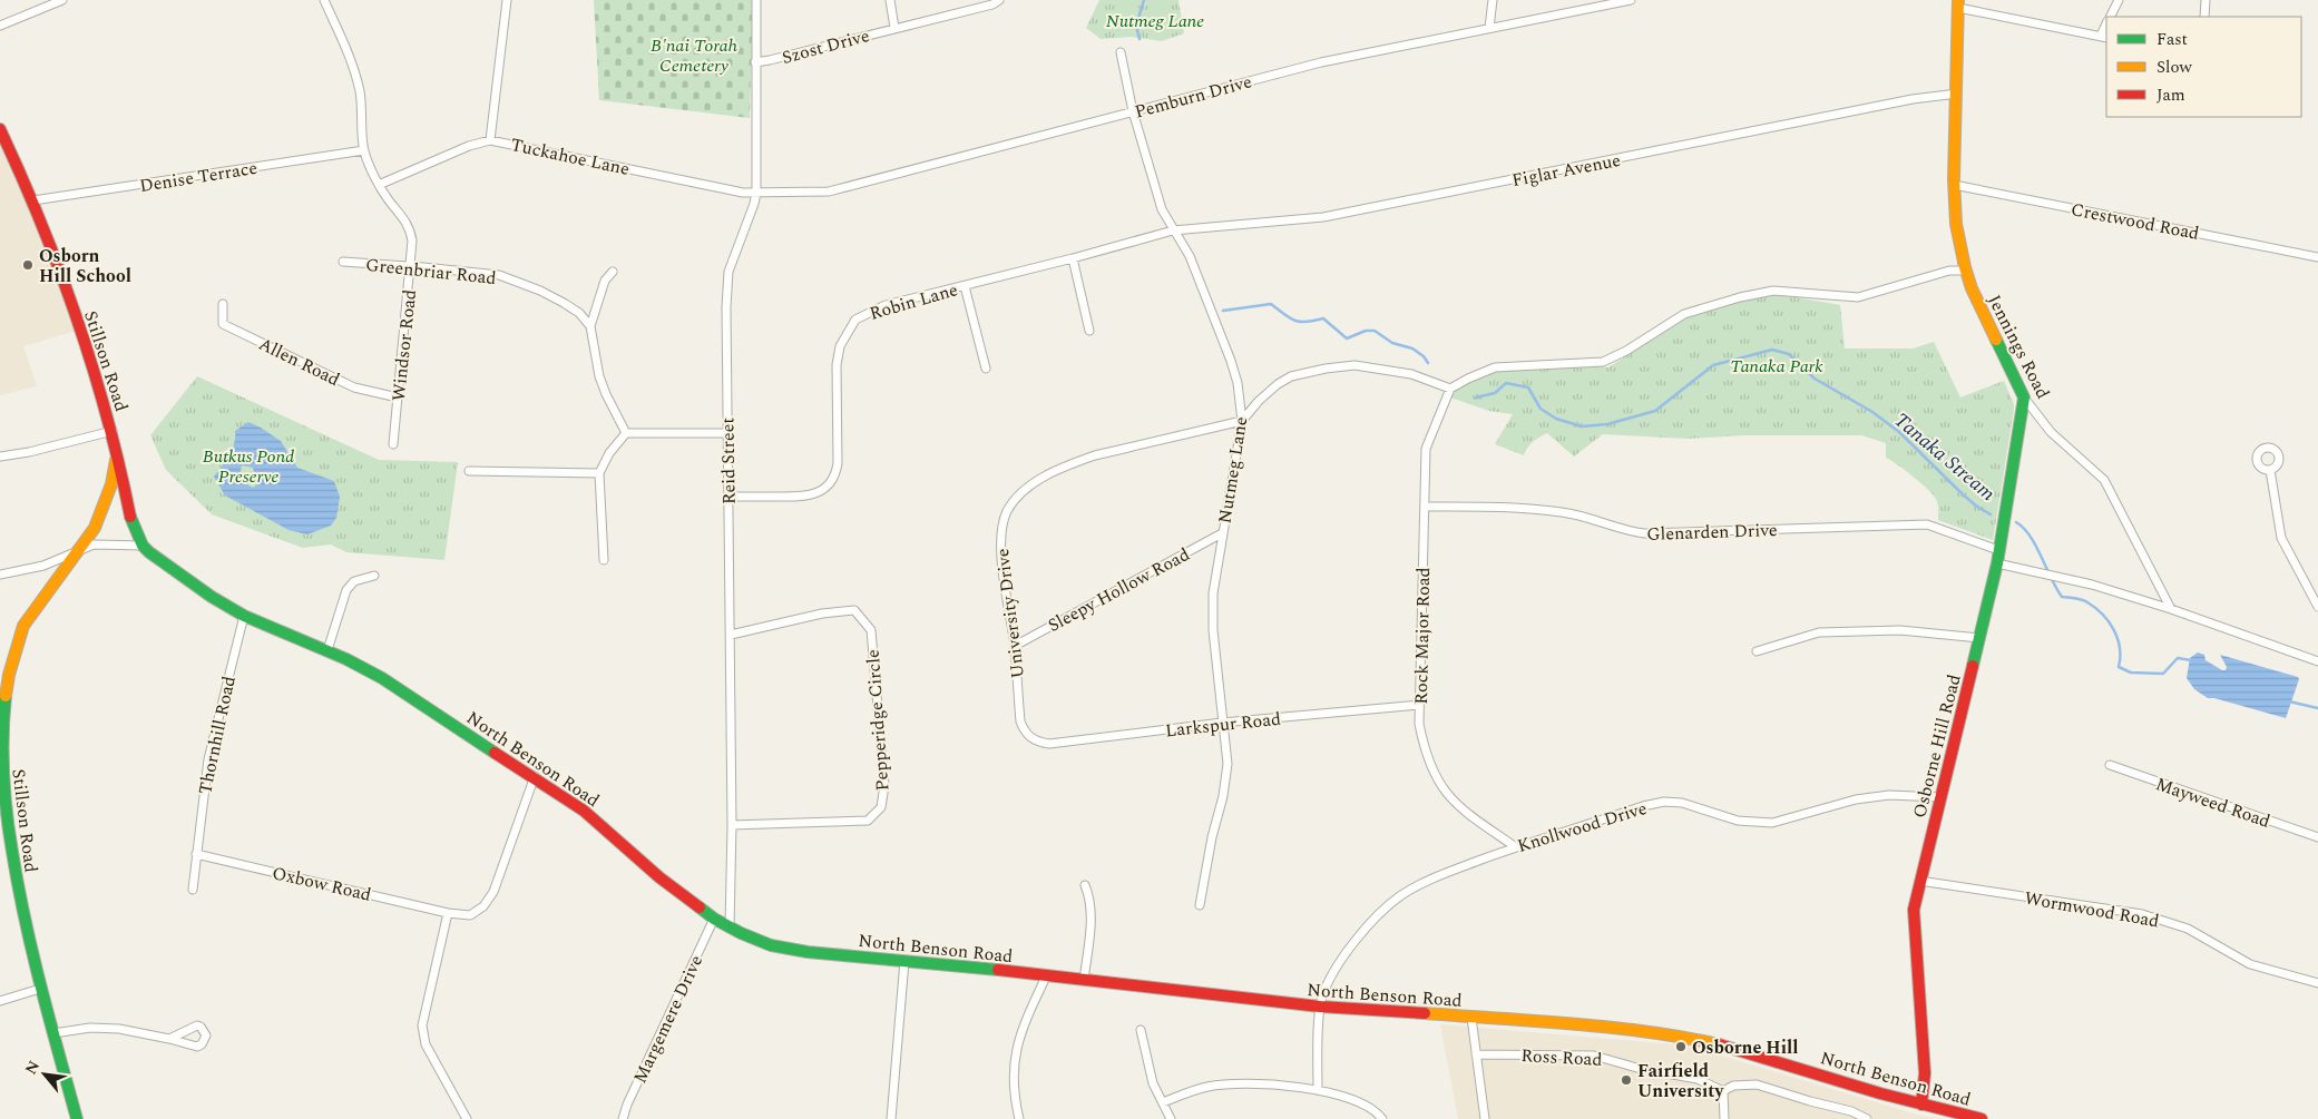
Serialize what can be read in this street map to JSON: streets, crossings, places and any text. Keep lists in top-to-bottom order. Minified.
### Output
{"streets":{"main road":["Jennings Road","Stillson Road","Osborne Hill Road","North Benson Road"],"street":["Szost Drive","Pemburn Drive","Tuckahoe Lane","Figlar Avenue","Denise Terrace","Crestwood Road","Greenbriar Road","Robin Lane","Windsor Road","Allen Road","Reid Street","Nutmeg Lane","Glenarden Drive","Sleepy Hollow Road","University Drive","Rock Major Road","Pepperidge Circle","Larkspur Road","Thornhill Road","Mayweed Road","Knollwood Drive","Oxbow Road","Wormwood Road","Margemere Drive","Ross Road"]},"crossings":[["Szost Drive","Reid Street"],["Pemburn Drive","Tuckahoe Lane"],["Pemburn Drive","Reid Street"],["Pemburn Drive","Nutmeg Lane"],["Tuckahoe Lane","Reid Street"],["Figlar Avenue","Robin Lane"],["Figlar Avenue","Jennings Road"],["Figlar Avenue","Nutmeg Lane"],["Denise Terrace","Windsor Road"],["Denise Terrace","Stillson Road"],["Crestwood Road","Jennings Road"],["Greenbriar Road","Windsor Road"],["Robin Lane","Reid Street"],["Robin Lane","Nutmeg Lane"],["Windsor Road","Allen Road"],["Jennings Road","Osborne Hill Road"],["Stillson Road","North Benson Road"],["Reid Street","Pepperidge Circle"],["Reid Street","North Benson Road"],["Nutmeg Lane","Sleepy Hollow Road"],["Nutmeg Lane","University Drive"],["Nutmeg Lane","Larkspur Road"],["Glenarden Drive","Rock Major Road"],["Glenarden Drive","Osborne Hill Road"],["Sleepy Hollow Road","University Drive"],["University Drive","Larkspur Road"],["Rock Major Road","Larkspur Road"],["Rock Major Road","Knollwood Drive"],["Thornhill Road","North Benson Road"],["Thornhill Road","Oxbow Road"],["Osborne Hill Road","North Benson Road"],["Osborne Hill Road","Knollwood Drive"],["Osborne Hill Road","Wormwood Road"],["North Benson Road","Knollwood Drive"],["North Benson Road","Oxbow Road"],["North Benson Road","Margemere Drive"]],"water":["Tanaka Stream"],"parks":["Nutmeg Lane","B'nai Torah Cemetery","Tanaka Park","Butkus Pond Preserve"],"places":["Osborn Hill School","Osborne Hill","Fairfield University"],"legend":["Fast","Slow","Jam"],"north":"top left"}
